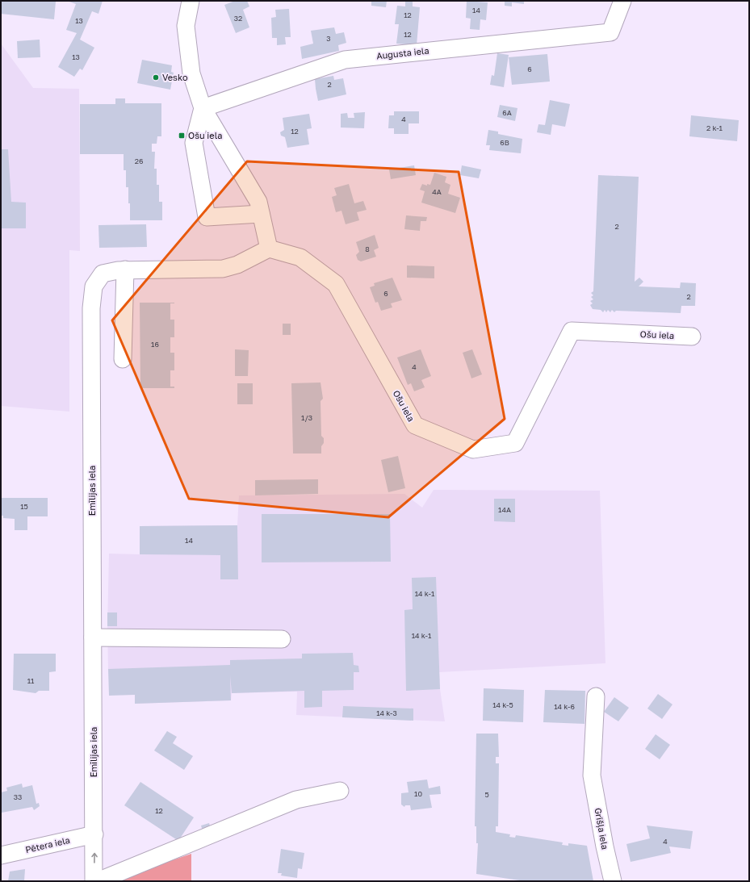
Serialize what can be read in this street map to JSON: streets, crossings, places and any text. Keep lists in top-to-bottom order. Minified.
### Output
{"streets":{"street":["Augusta iela","Ošu iela","Emīlijas iela","Grīšļa iela","Pētera iela"]},"crossings":[["Ošu iela","Emīlijas iela"],["Emīlijas iela","Pētera iela"]],"places":{"other":["Vesko"],"transit":["Ošu iela"]},"house_numbers":["14","12","32","13","12","3","13","6","2","6A","4","2 k-1","12","6B","26","4A","2","8","6","2","16","4","1/3","15","14A","14","14 k-1","14 k-1","11","14 k-5","14 k-6","14 k-3","10","5","33","12","4"]}
